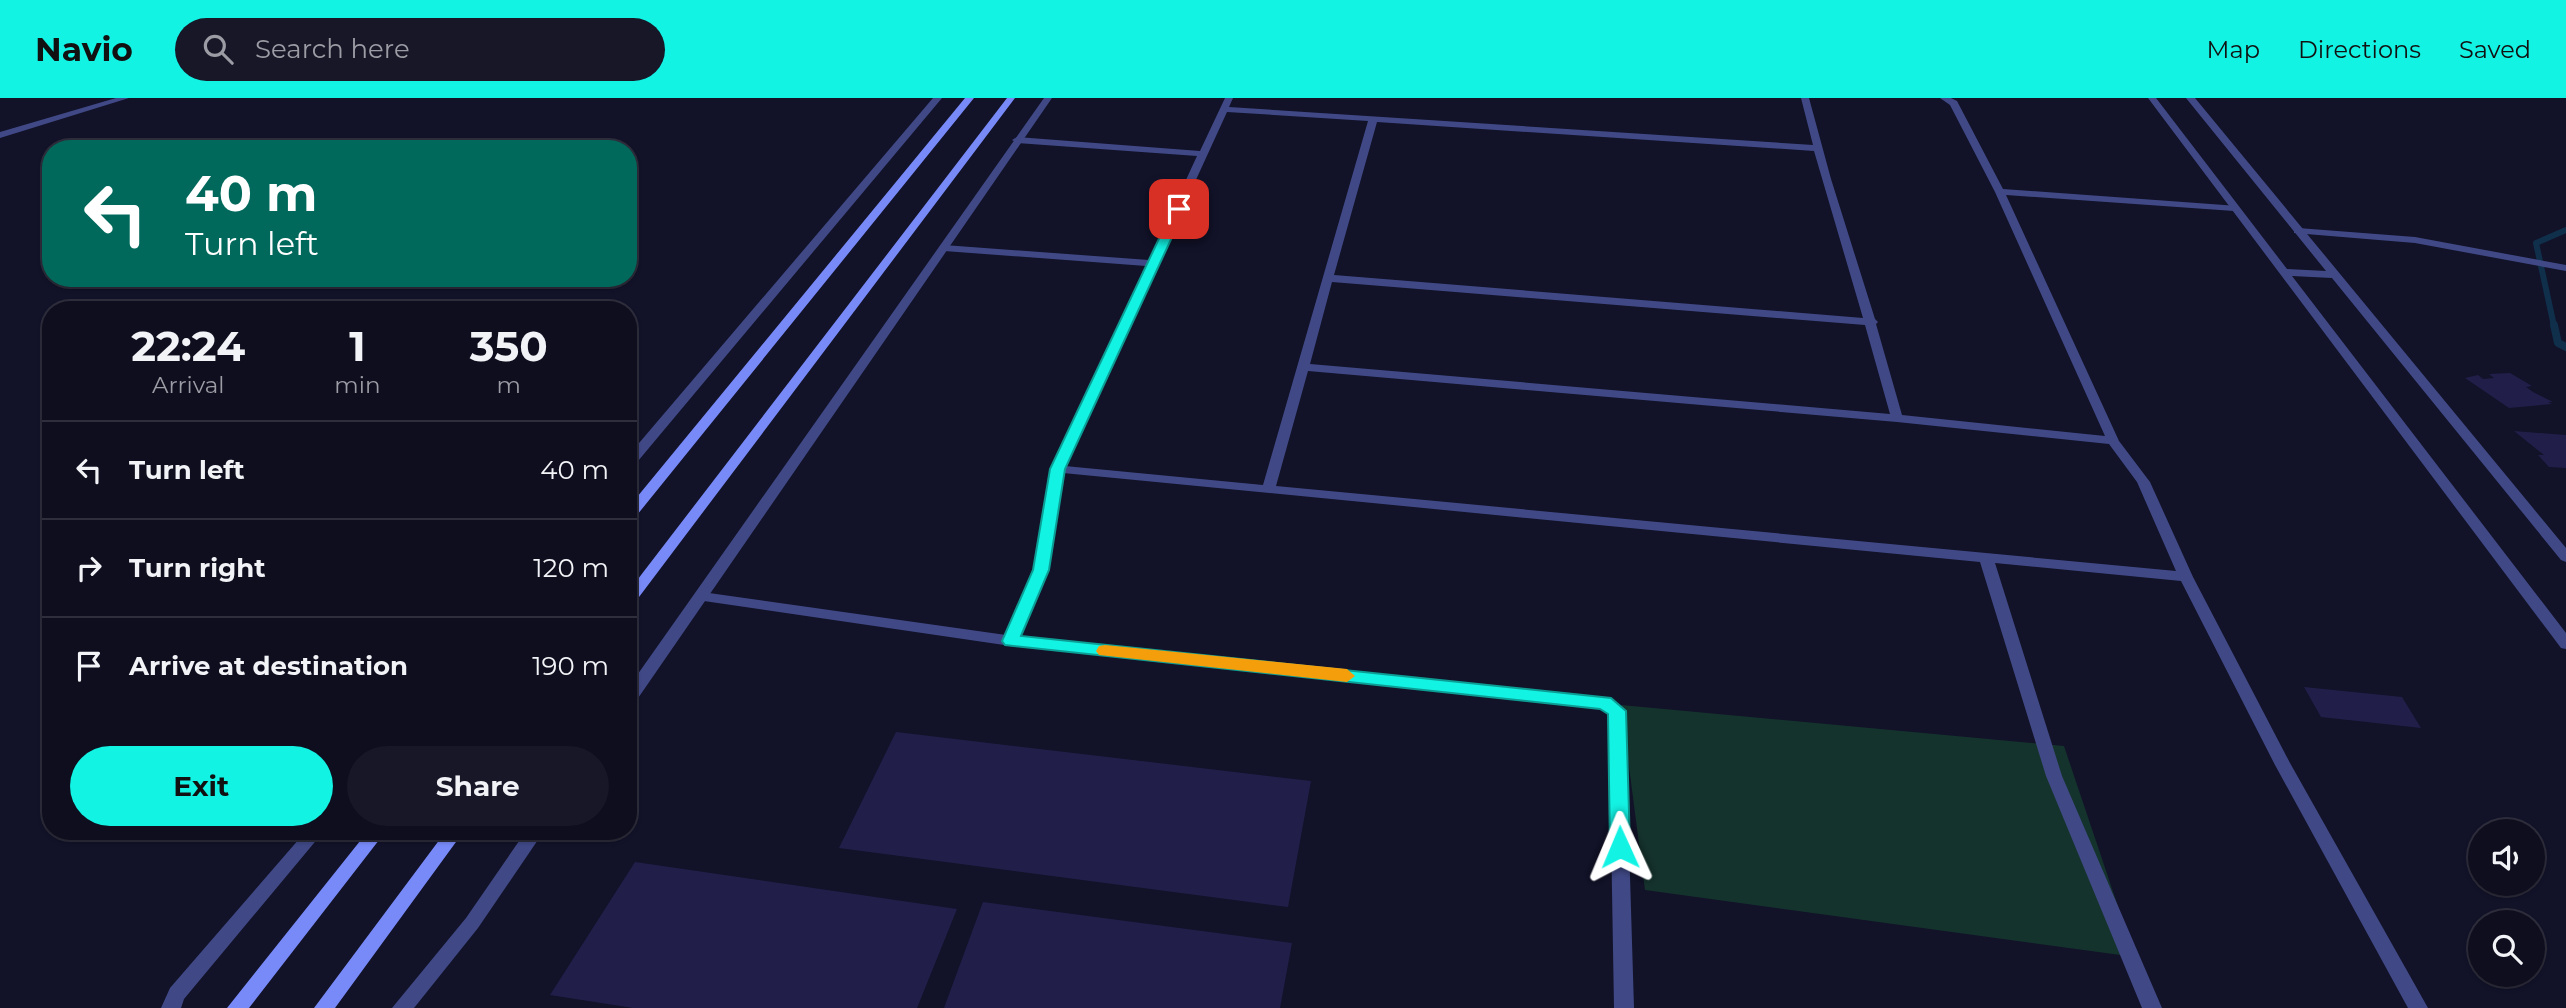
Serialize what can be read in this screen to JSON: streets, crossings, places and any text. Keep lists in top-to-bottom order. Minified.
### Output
{"page":{"header":"Navio","search":"Search here","nav":["Map","Directions","Saved"],"turn":["40 m","Turn left"],"eta":["22:24","Arrival","1","min","350","m"],"list":[{"name":"Turn left","value":"40 m"},{"name":"Turn right","value":"120 m"},{"name":"Arrive at destination","value":"190 m"}],"buttons":["Exit","Share"]}}
